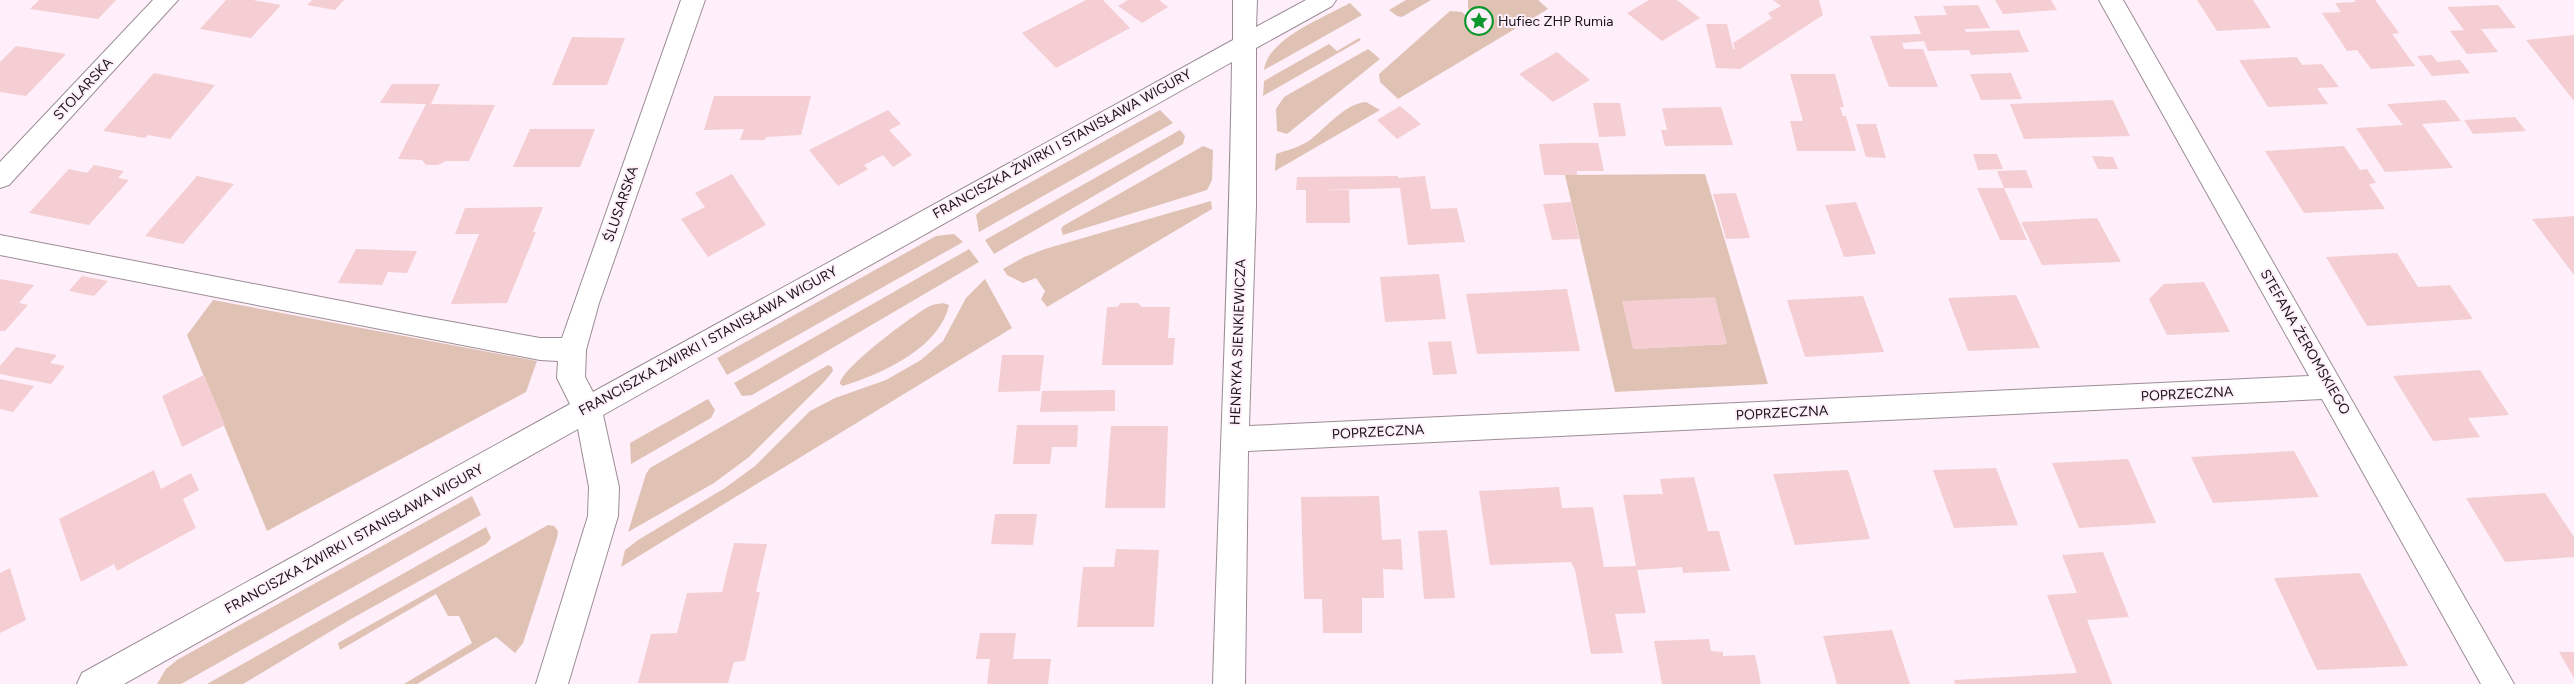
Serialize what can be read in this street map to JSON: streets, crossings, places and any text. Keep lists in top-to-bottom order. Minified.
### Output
{"streets":{"street":["STOLARSKA","FRANCISZKA ŻWIRKI I STANISŁAWA WIGURY","ŚLUSARSKA","HENRYKA SIENKIEWICZA","STEFANA ŻEROMSKIEGO","POPRZECZNA"]},"crossings":[["FRANCISZKA ŻWIRKI I STANISŁAWA WIGURY","ŚLUSARSKA"],["FRANCISZKA ŻWIRKI I STANISŁAWA WIGURY","HENRYKA SIENKIEWICZA"],["HENRYKA SIENKIEWICZA","POPRZECZNA"],["STEFANA ŻEROMSKIEGO","POPRZECZNA"]],"places":{"place":["Hufiec ZHP Rumia"]}}
